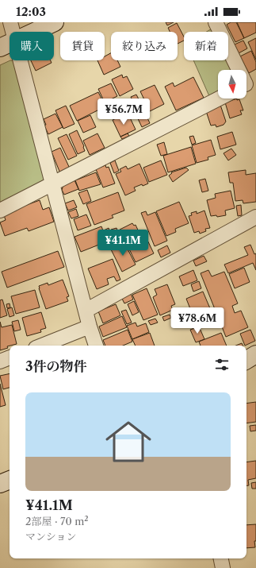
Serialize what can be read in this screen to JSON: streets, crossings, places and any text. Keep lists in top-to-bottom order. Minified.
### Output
{"north":"bottom","page":{"status":"12:03","chip":["購入","賃貸","絞り込み","新着"],"price":["¥56.7M","¥41.1M","¥78.6M"],"heading":"3件の物件","list":[{"name":"¥41.1M","note":"2部屋 · 70 m² · マンション"}]}}
